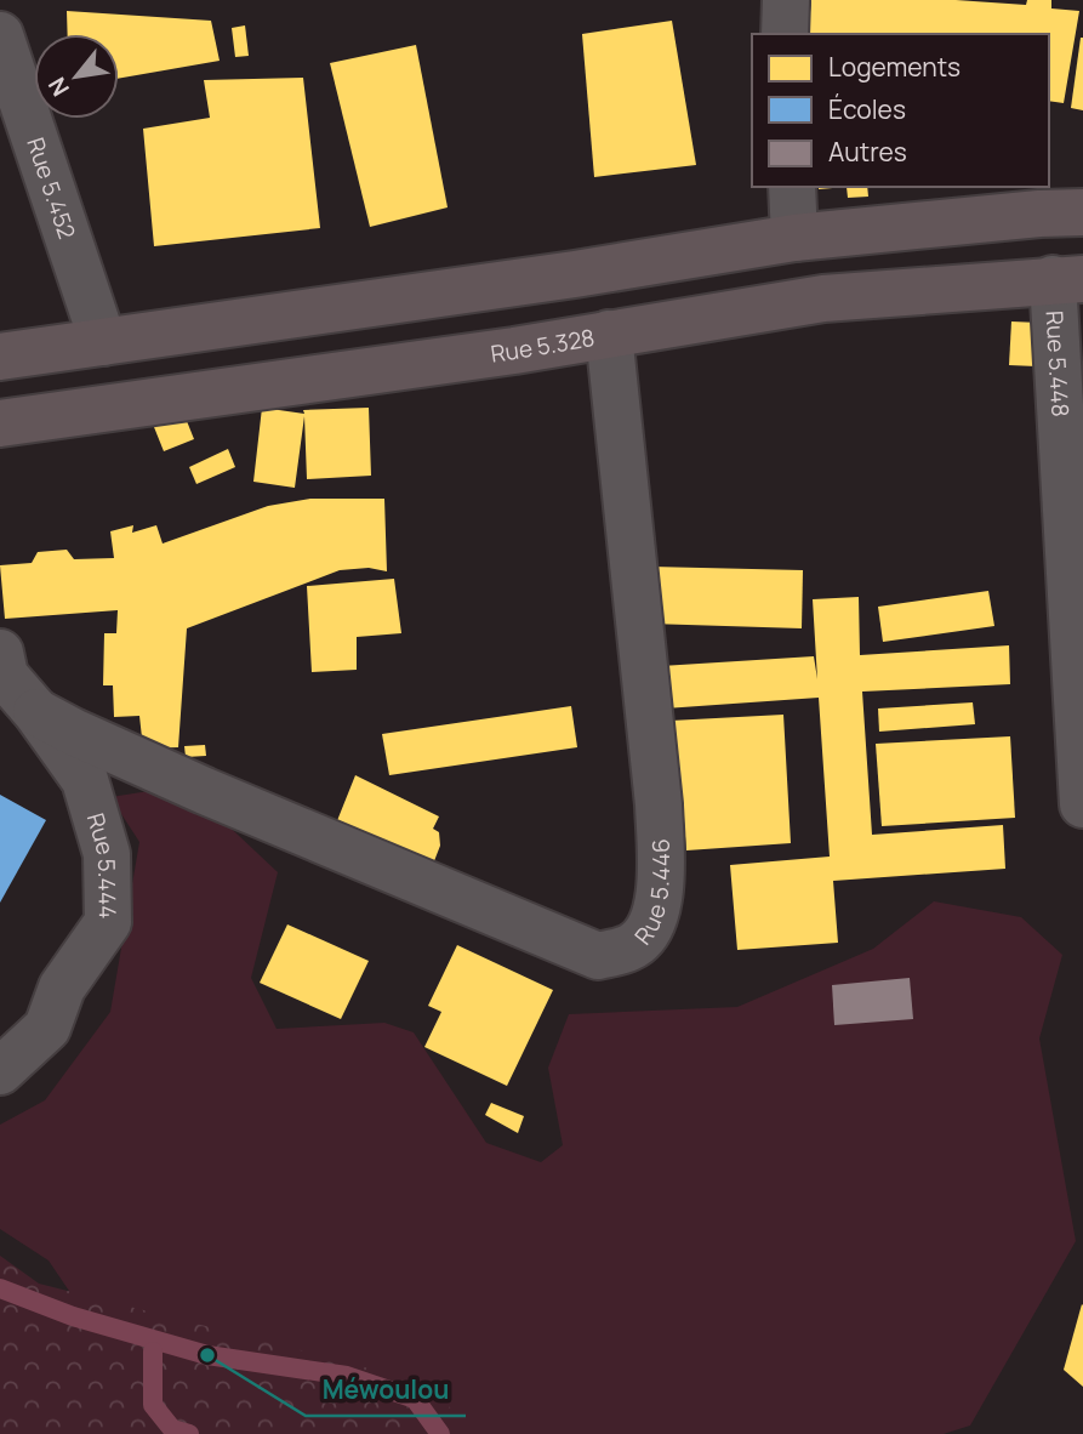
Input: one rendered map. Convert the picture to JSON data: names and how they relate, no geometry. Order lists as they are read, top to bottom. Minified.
{"streets":{"main road":["Rue 5.328"],"street":["Rue 5.452","Rue 5.448","Rue 5.444","Rue 5.446"]},"crossings":[["Rue 5.328","Rue 5.448"],["Rue 5.328","Rue 5.446"],["Rue 5.444","Rue 5.446"]],"places":["Méwoulou"],"legend":["Logements","Écoles","Autres"],"north":"bottom left"}
